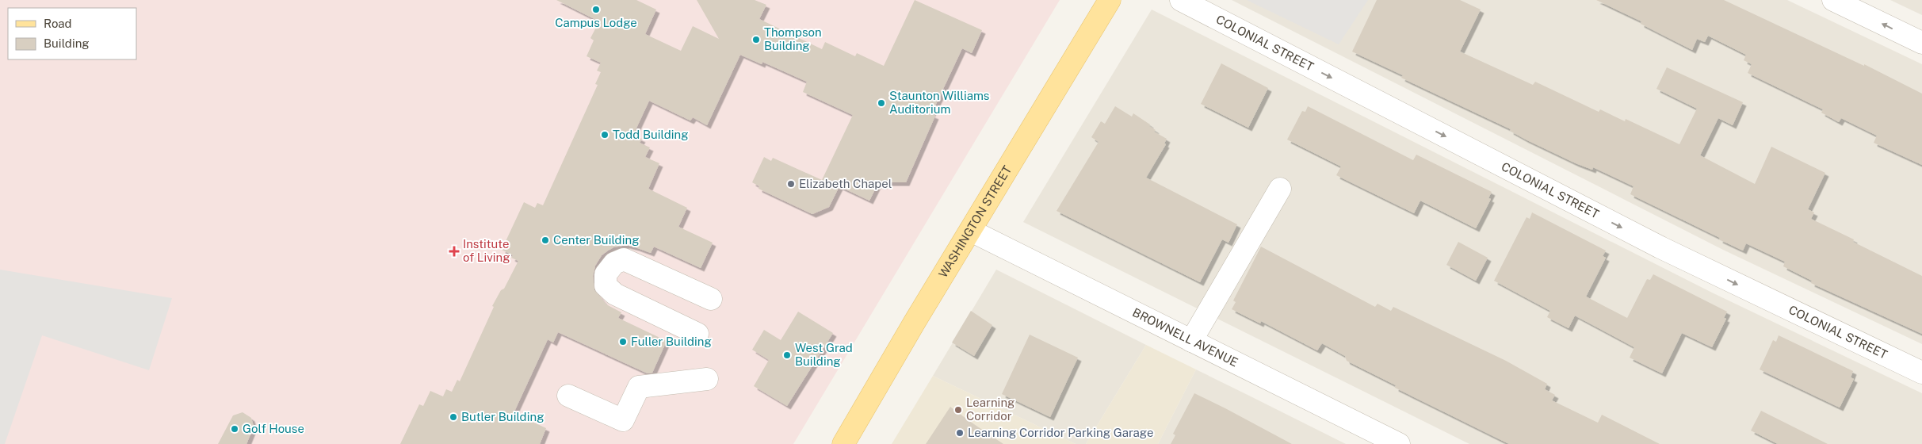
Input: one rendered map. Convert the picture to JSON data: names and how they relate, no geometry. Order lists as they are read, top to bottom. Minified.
{"streets":{"main road":["WASHINGTON STREET"],"street":["COLONIAL STREET","BROWNELL AVENUE"]},"crossings":[["WASHINGTON STREET","BROWNELL AVENUE"]],"one_way":["COLONIAL STREET"],"places":{"other":["Campus Lodge","Thompson Building","Staunton Williams Auditorium","Todd Building","Elizabeth Chapel","Center Building","Fuller Building","West Grad Building","Learning Corridor","Butler Building","Golf House","Learning Corridor Parking Garage"],"health":["Institute of Living"]},"legend":["Road","Building"]}
